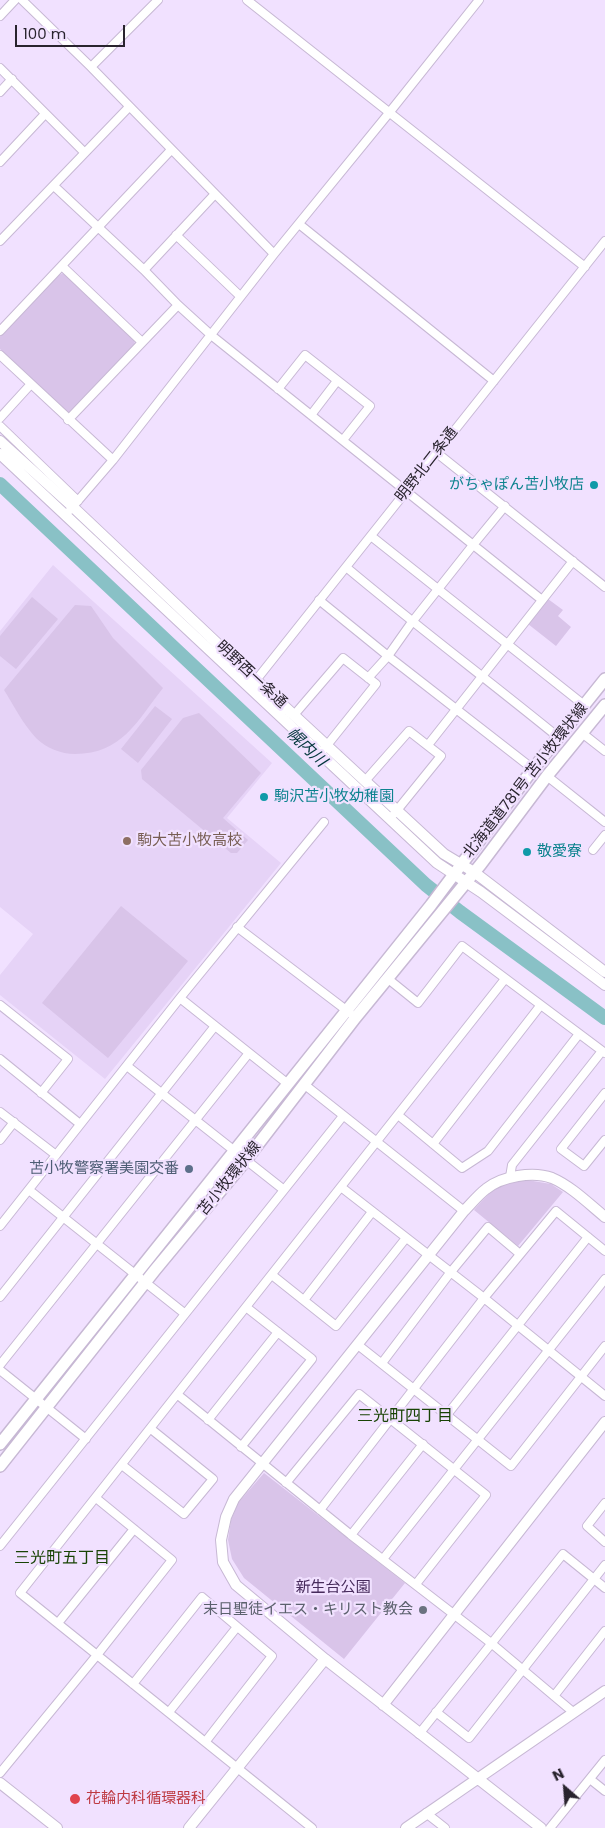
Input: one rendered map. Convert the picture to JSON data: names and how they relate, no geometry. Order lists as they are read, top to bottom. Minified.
{"streets":{"main road":["北海道道781号 苫小牧環状線","苫小牧環状線"],"street":["明野北二条通","明野西一条通"]},"crossings":[["明野北二条通","明野西一条通"],["明野西一条通","北海道道781号 苫小牧環状線"],["明野西一条通","苫小牧環状線"],["北海道道781号 苫小牧環状線","苫小牧環状線"]],"districts":["三光町四丁目","三光町五丁目"],"water":["幌内川"],"parks":["新生台公園"],"places":["がちゃぽん苫小牧店","駒沢苫小牧幼稚園","駒大苫小牧高校","敬愛寮","苫小牧警察署美園交番","末日聖徒イエス・キリスト教会","花輪内科循環器科"],"scale_bar":"100 m","north":"top left"}
